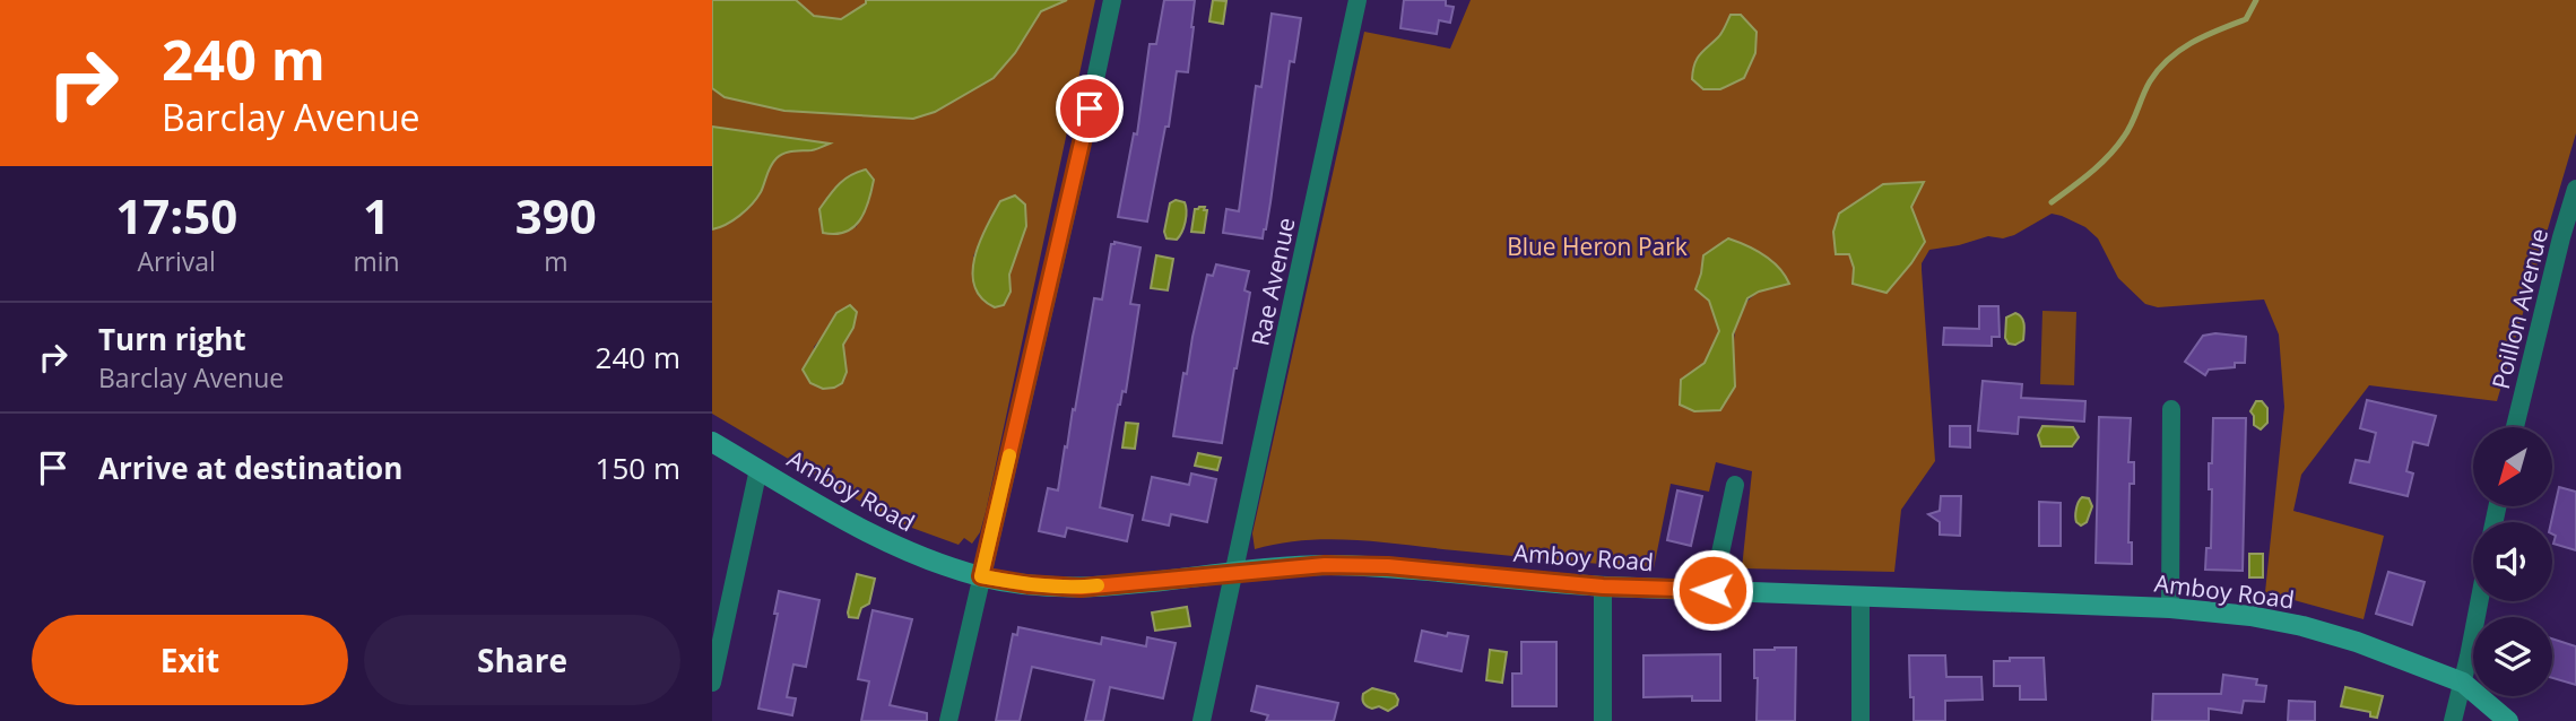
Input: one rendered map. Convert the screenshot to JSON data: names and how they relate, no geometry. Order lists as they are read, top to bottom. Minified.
{"streets":{"main road":["Amboy Road"],"street":["Rae Avenue","Poillon Avenue"]},"crossings":[["Rae Avenue","Amboy Road"]],"parks":["Blue Heron Park"],"north":"bottom left","page":{"turn":["240 m","Barclay Avenue"],"eta":["17:50","Arrival","1","min","390","m"],"list":[{"name":"Turn right","note":"Barclay Avenue","value":"240 m"},{"name":"Arrive at destination","value":"150 m"}],"buttons":["Exit","Share"]}}
